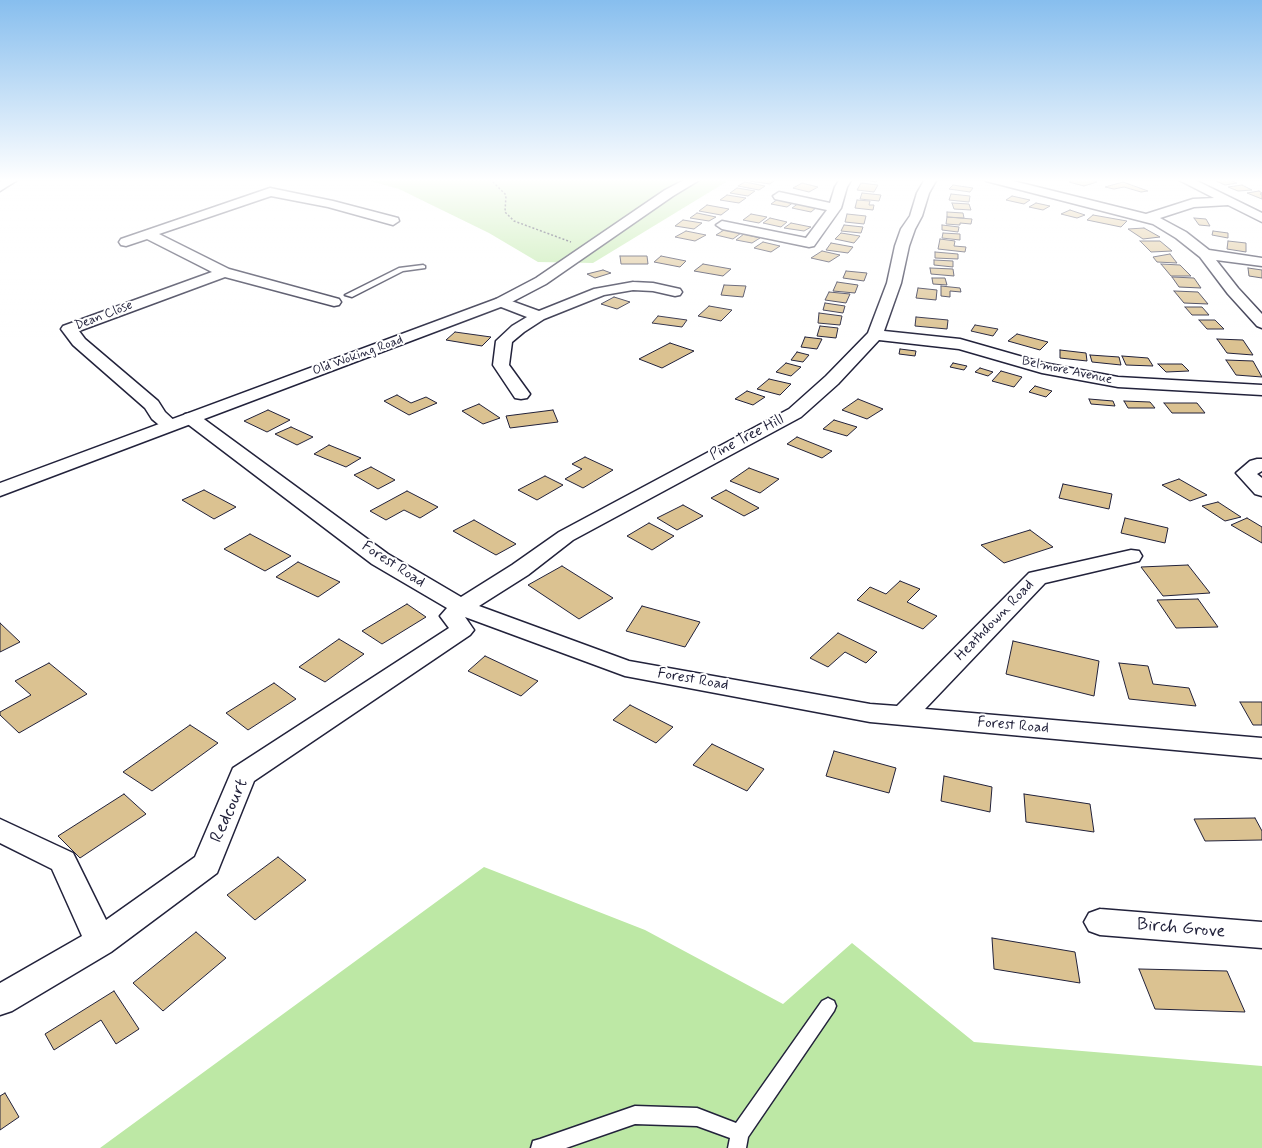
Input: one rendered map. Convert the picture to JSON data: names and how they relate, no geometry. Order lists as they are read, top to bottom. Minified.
{"streets":{"street":["Dean Close","Old Woking Road","Belmore Avenue","Pine Tree Hill","Forest Road","Heathdown Road","Redcourt","Birch Grove"]},"crossings":[["Dean Close","Old Woking Road"],["Dean Close","Forest Road"],["Old Woking Road","Forest Road"],["Belmore Avenue","Pine Tree Hill"],["Pine Tree Hill","Forest Road"],["Pine Tree Hill","Redcourt"],["Forest Road","Heathdown Road"],["Forest Road","Redcourt"]]}
